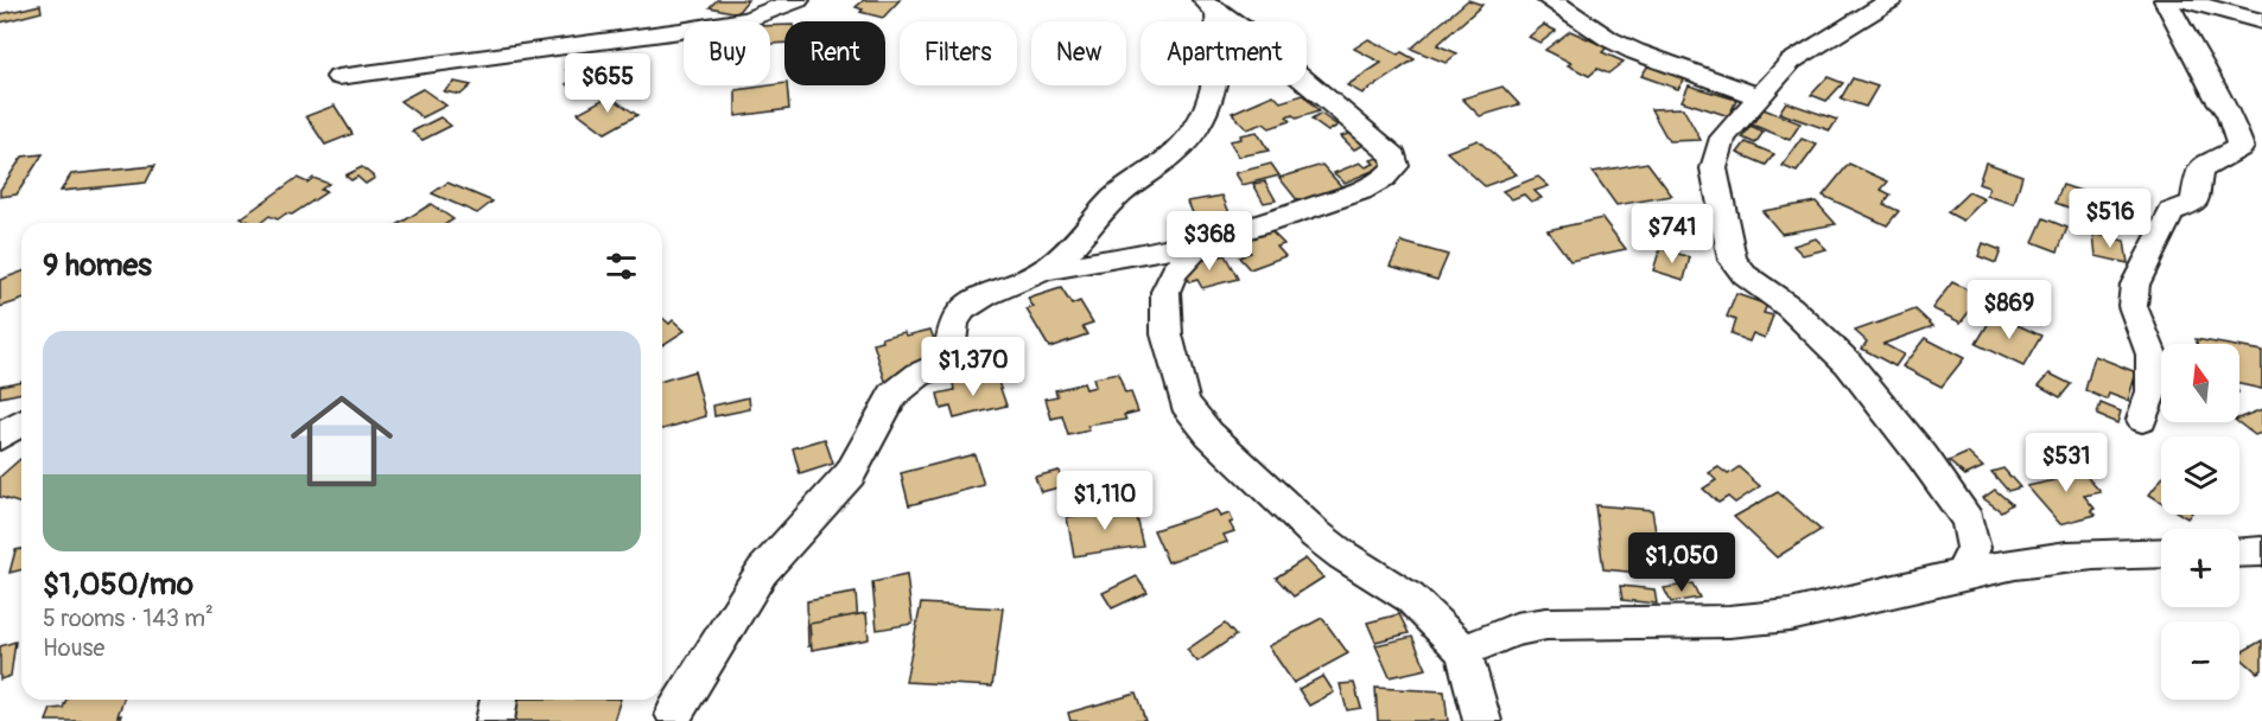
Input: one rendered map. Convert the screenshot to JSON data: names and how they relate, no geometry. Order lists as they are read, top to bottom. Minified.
{"north":"top","page":{"chip":["Buy","Rent","Filters","New","Apartment"],"price":["$655","$516","$741","$368","$869","$1,370","$531","$1,110","$1,050"],"heading":"9 homes","list":[{"name":"$1,050/mo","note":"5 rooms · 143 m² · House"}],"map_buttons":["+","−"]}}
